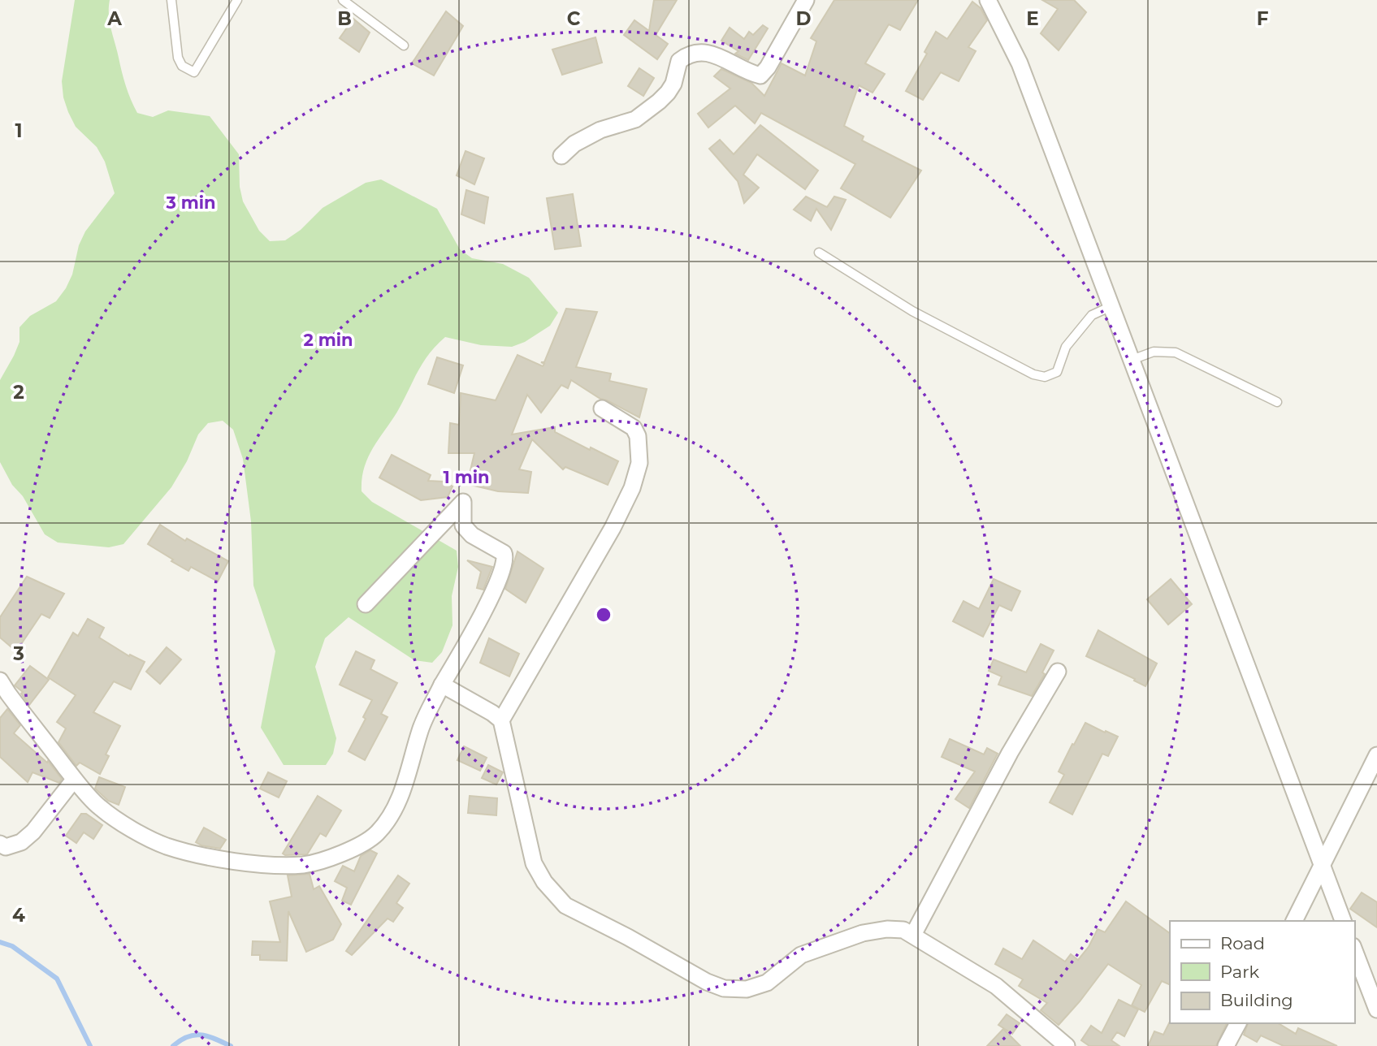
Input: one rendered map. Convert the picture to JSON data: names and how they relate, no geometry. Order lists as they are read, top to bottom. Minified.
{"legend":["Road","Park","Building"],"grid":{"columns":["A","B","C","D","E","F"],"rows":["1","2","3","4"]},"rings":["3 min","2 min","1 min"]}
